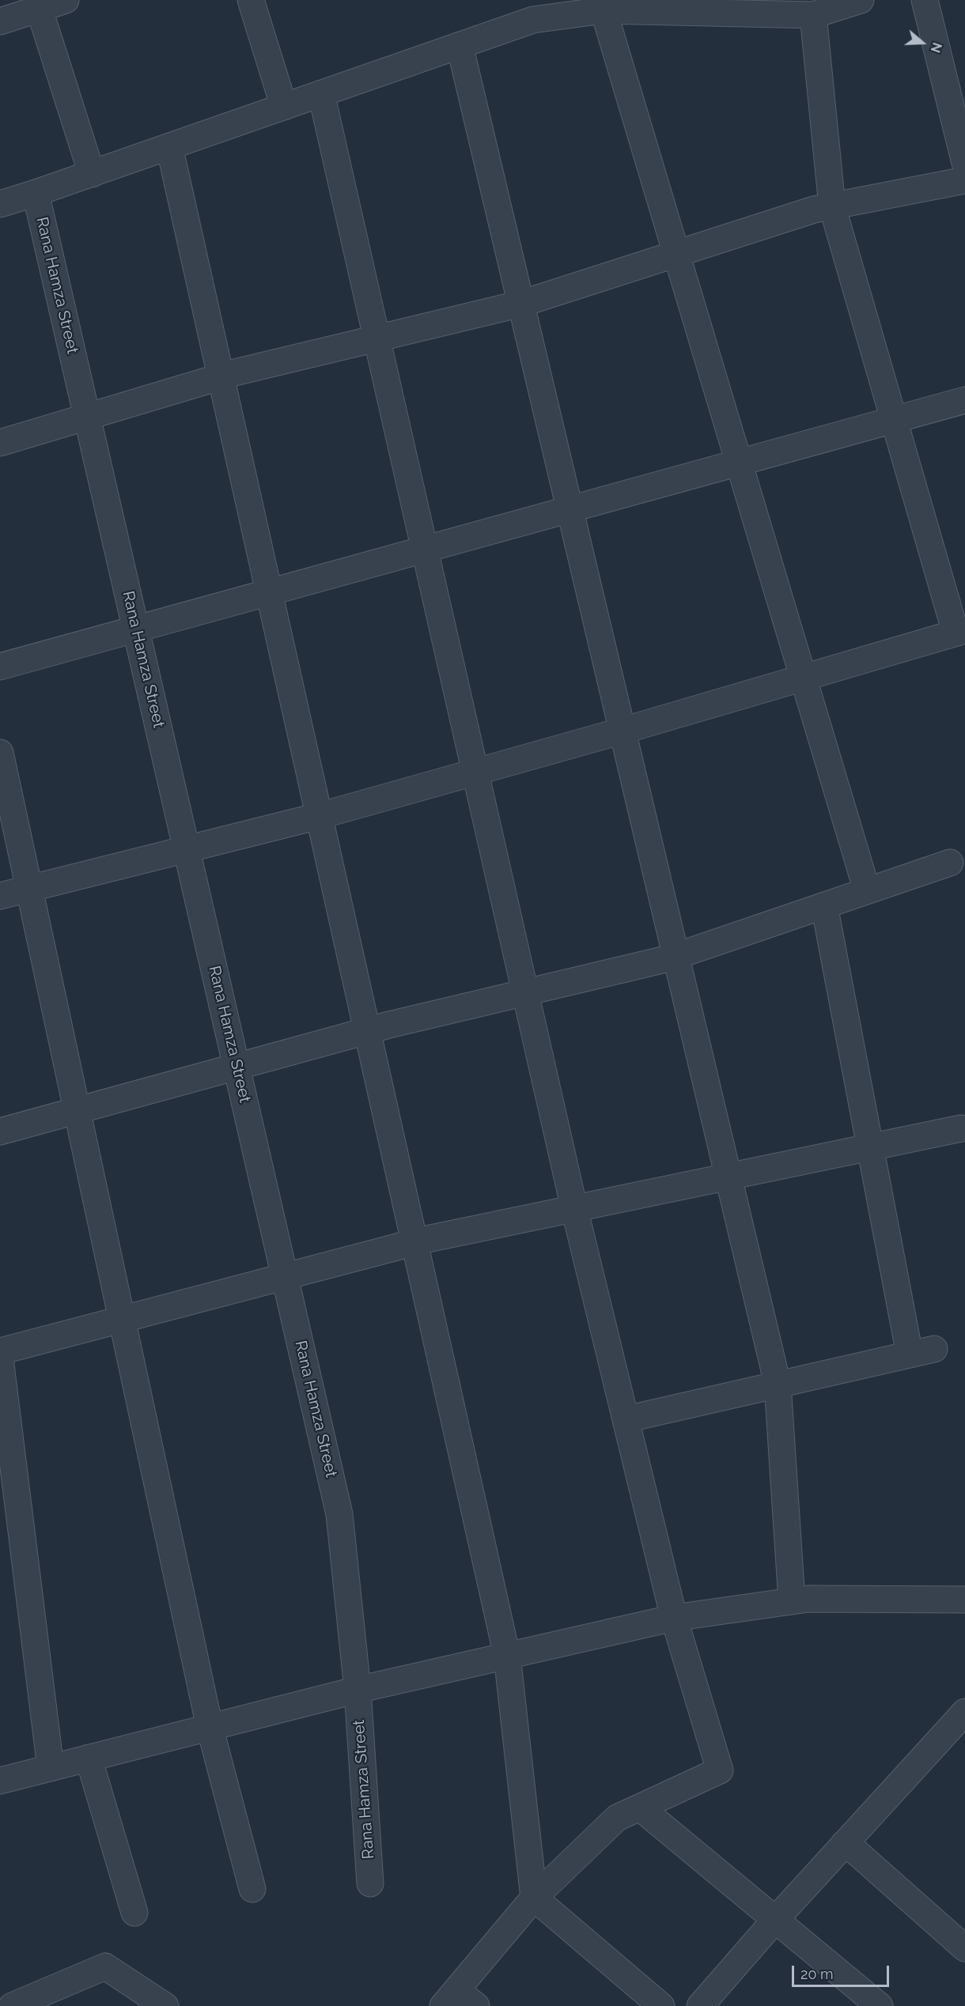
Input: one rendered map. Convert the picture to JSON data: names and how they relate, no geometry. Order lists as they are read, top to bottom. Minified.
{"streets":{"street":["Rana Hamza Street"]},"scale_bar":"20 m","north":"right"}
